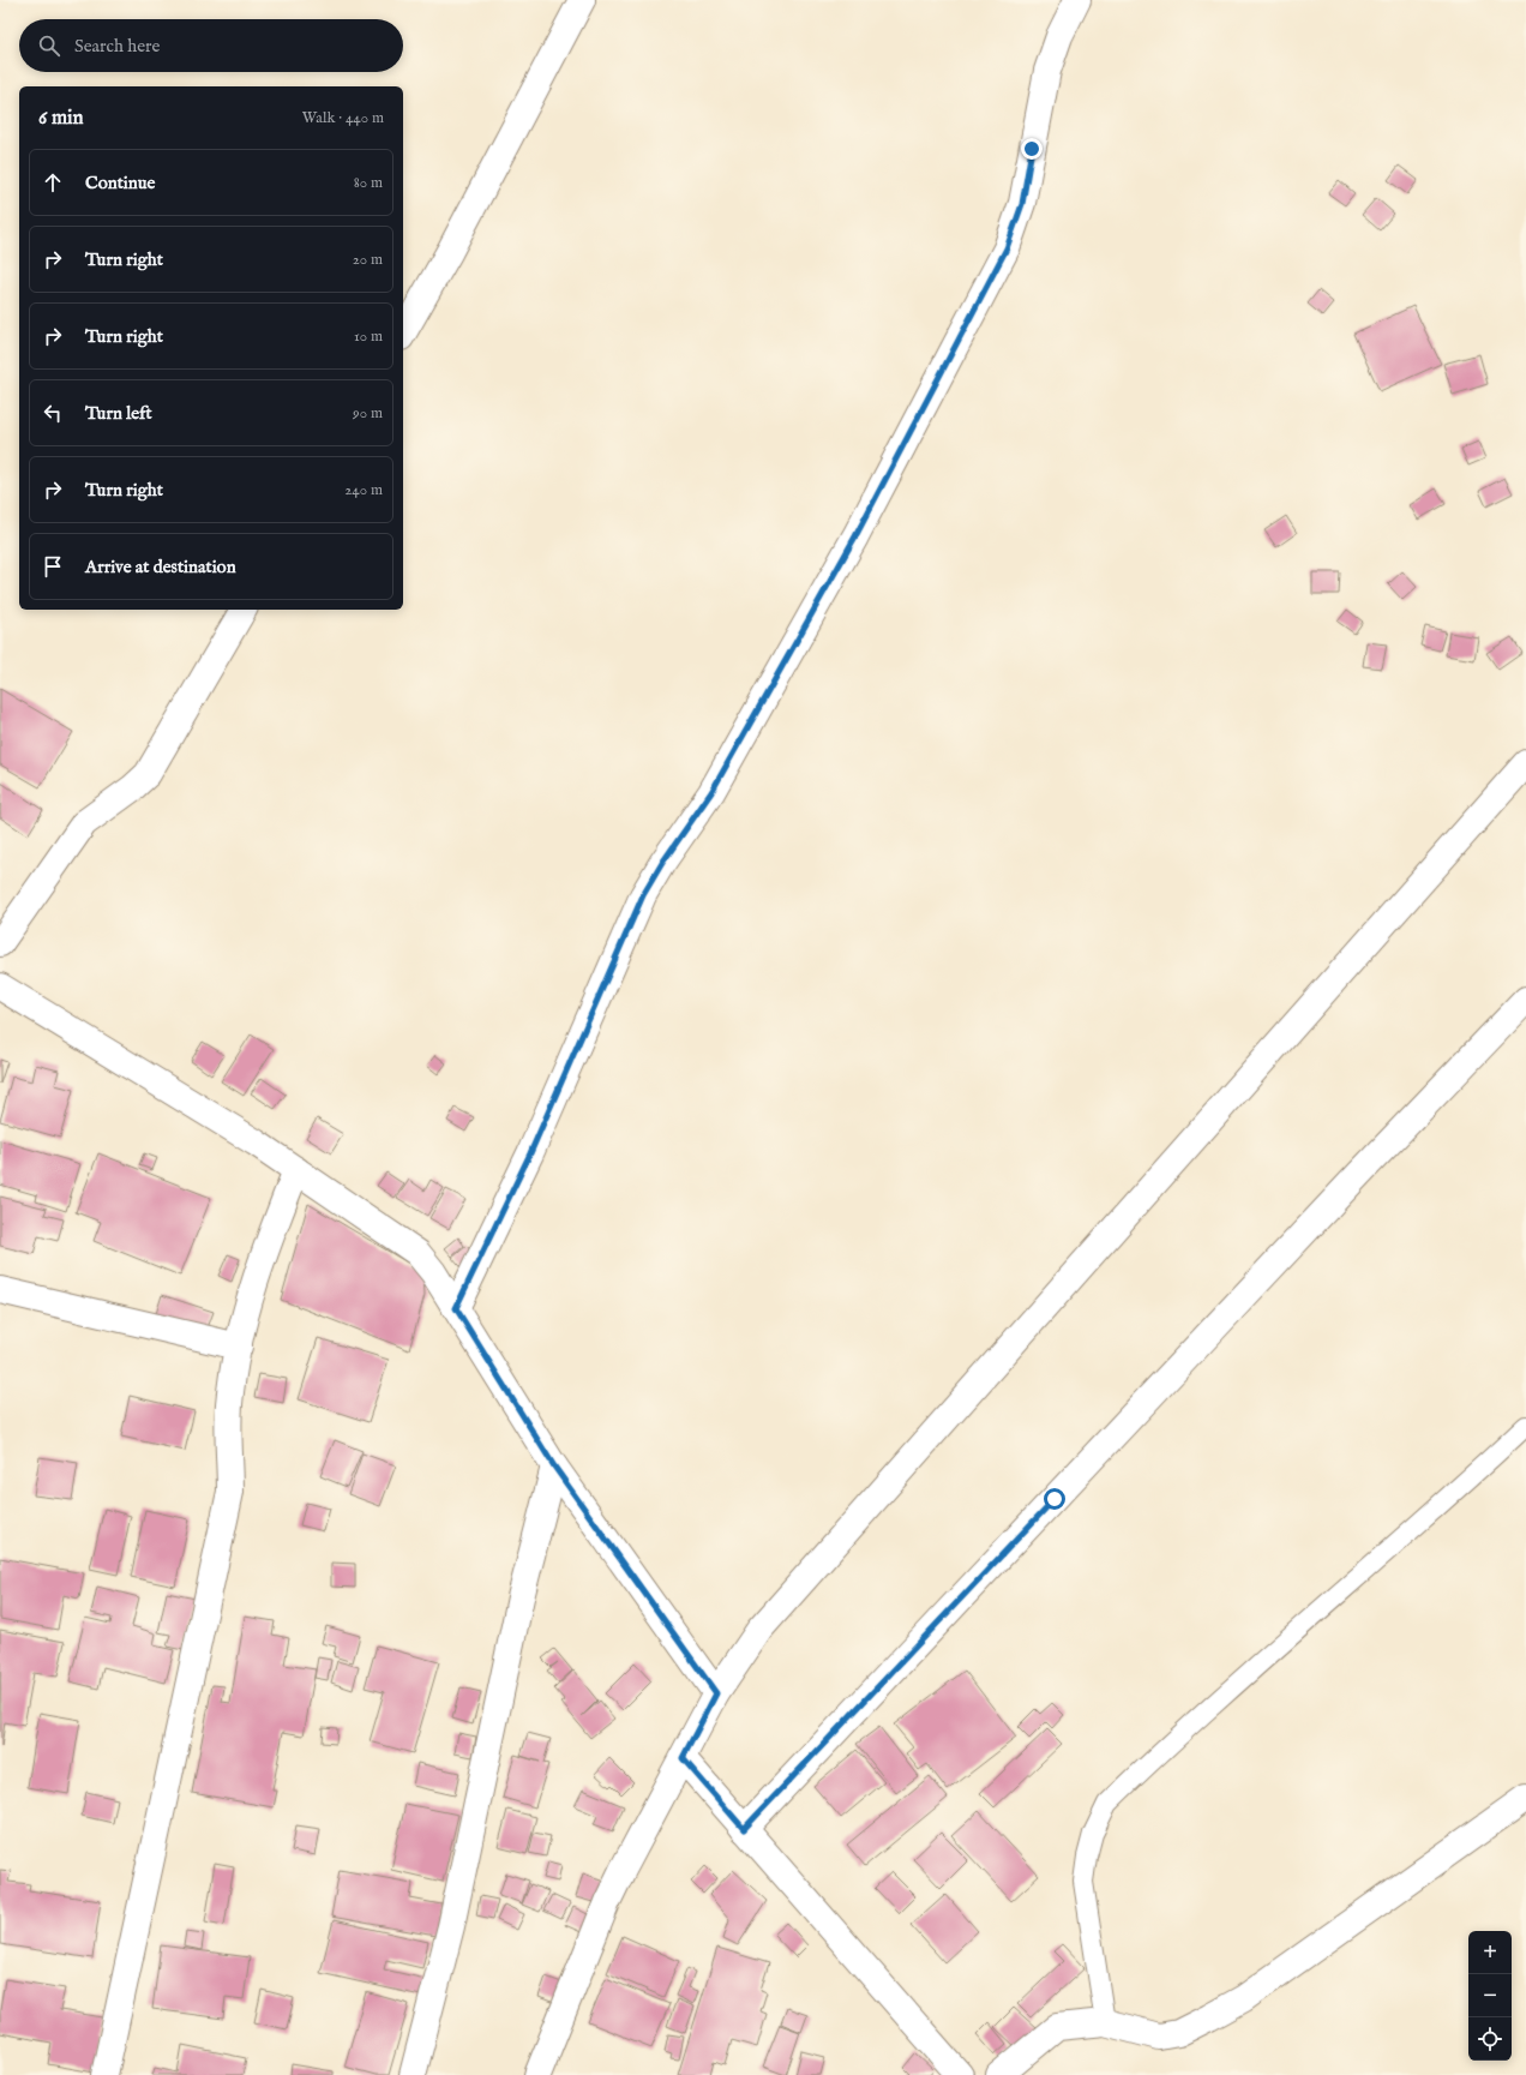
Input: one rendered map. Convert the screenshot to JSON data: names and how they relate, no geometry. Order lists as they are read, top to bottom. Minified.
{"page":{"search":"Search here","heading":["6 min","Walk · 440 m"],"list":[["Continue","80 m"],["Turn right","20 m"],["Turn right","10 m"],["Turn left","90 m"],["Turn right","240 m"],"Arrive at destination"],"map_buttons":["+","−"]}}
